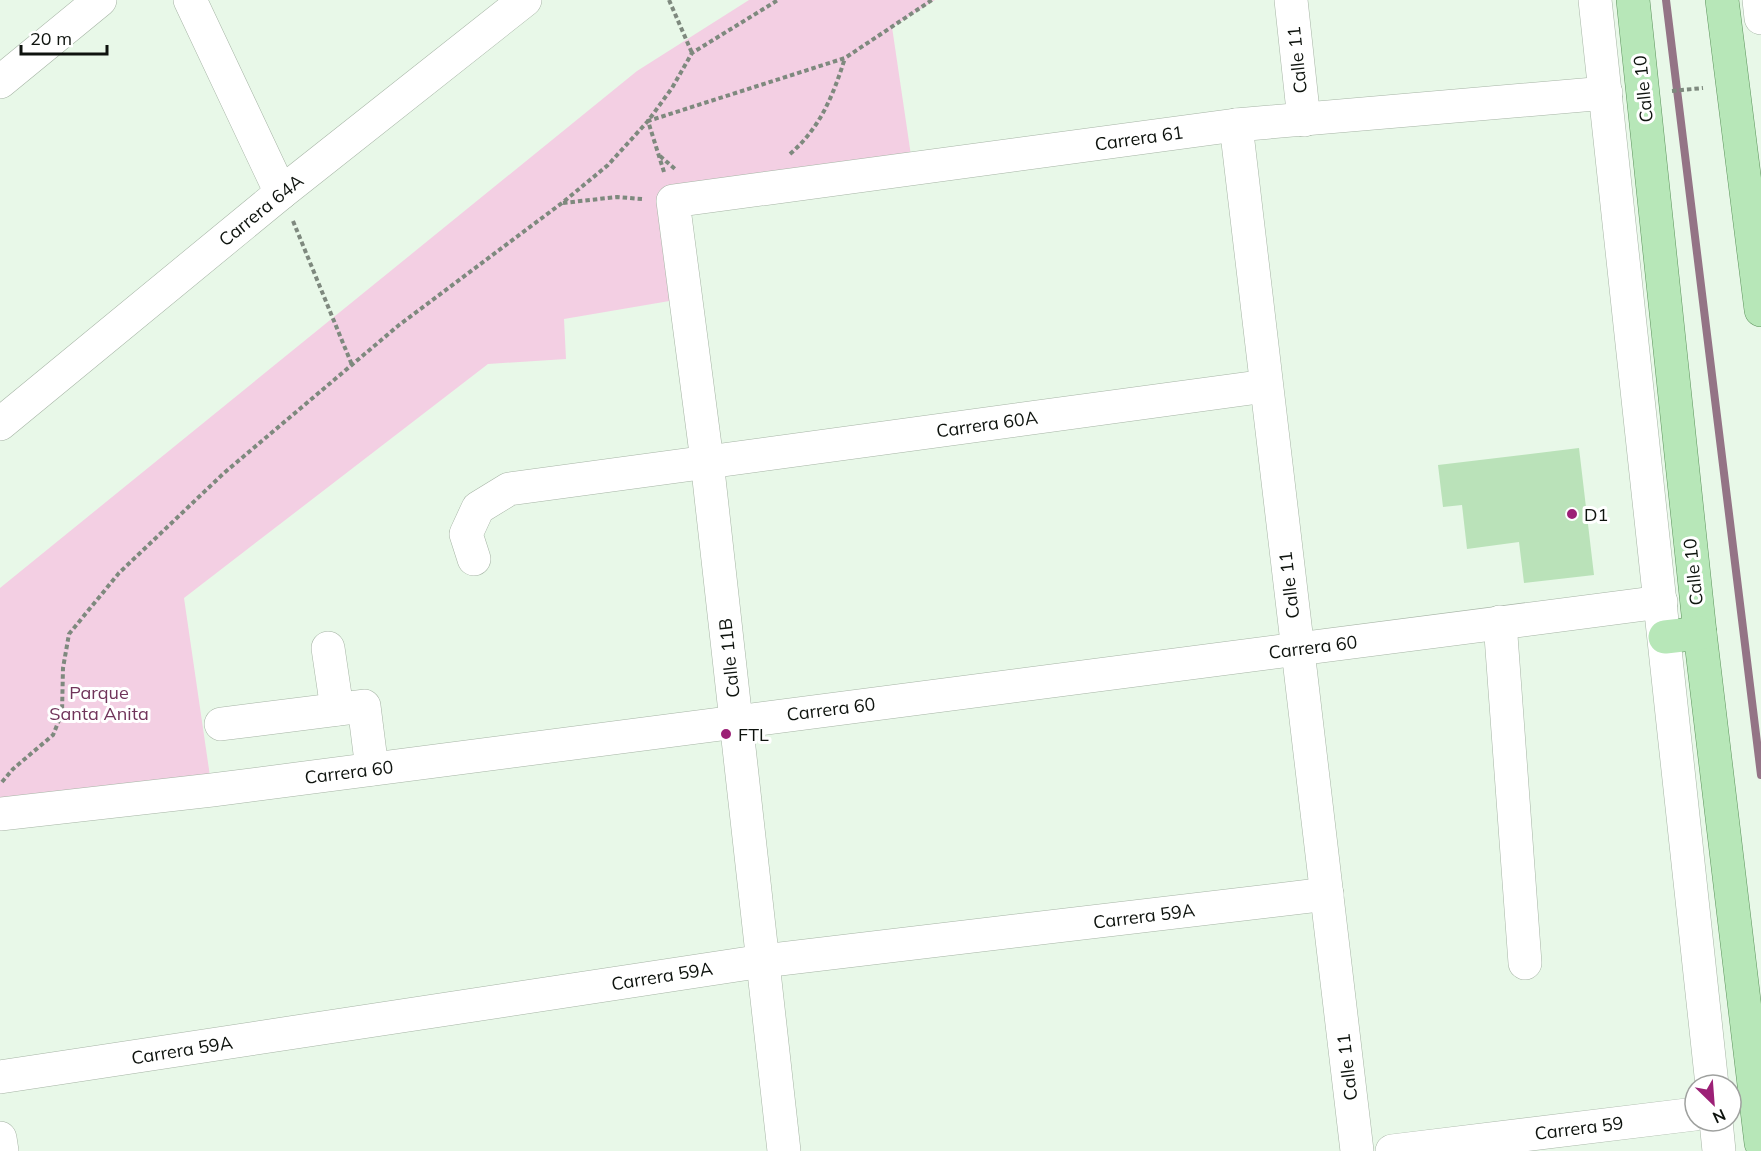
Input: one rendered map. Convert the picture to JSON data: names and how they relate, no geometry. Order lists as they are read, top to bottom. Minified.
{"streets":{"main road":["Calle 10"],"street":["Calle 11","Carrera 61","Carrera 64A","Carrera 60A","Carrera 60","Calle 11B","Carrera 59A","Carrera 59"]},"crossings":[["Calle 11","Carrera 61"],["Calle 11","Carrera 60A"],["Calle 11","Carrera 60"],["Calle 11","Carrera 59A"],["Calle 10","Carrera 61"],["Calle 10","Carrera 60"],["Carrera 61","Calle 11B"],["Carrera 60A","Calle 11B"],["Carrera 60","Calle 11B"],["Calle 11B","Carrera 59A"]],"parks":["Parque Santa Anita"],"places":["D1","FTL"],"scale_bar":"20 m","north":"bottom right"}
